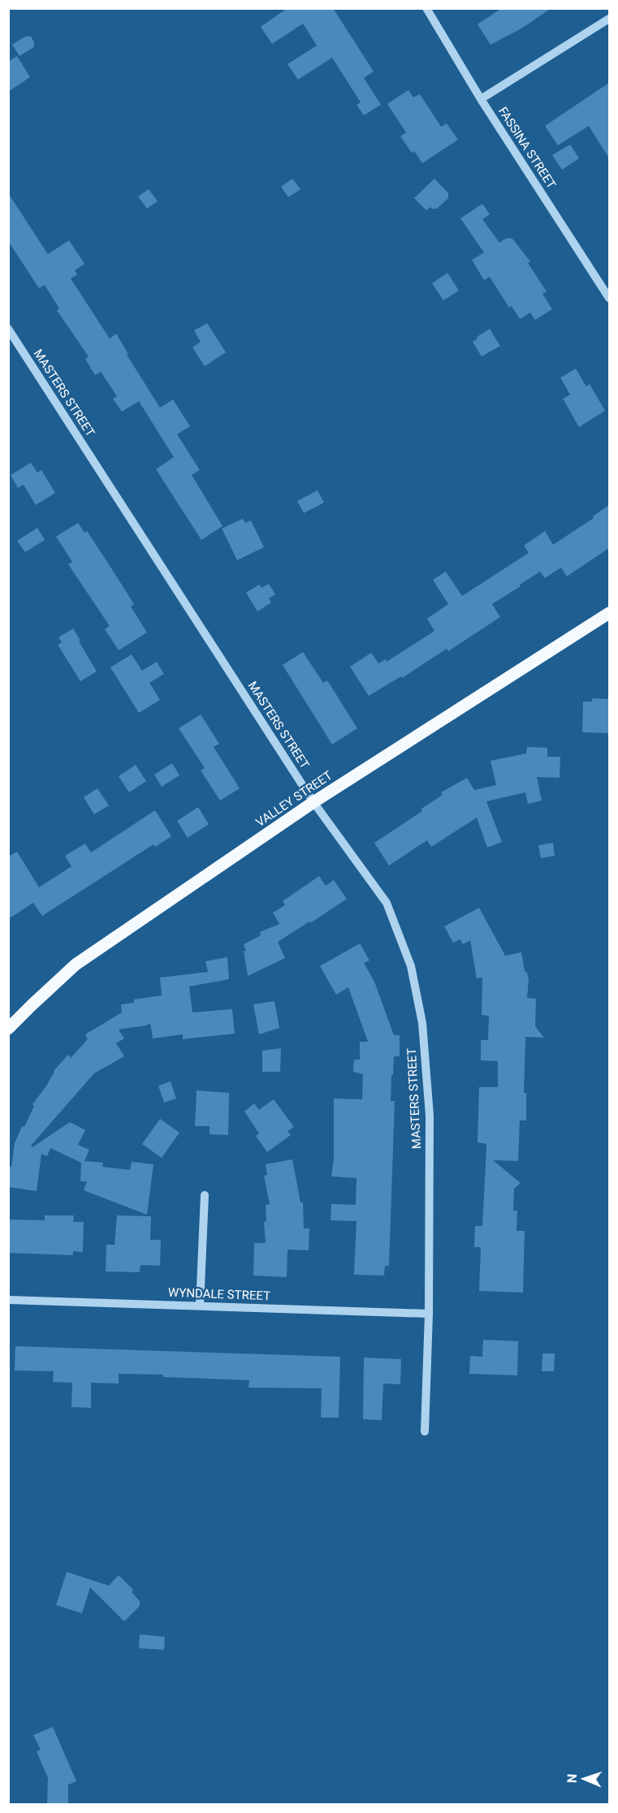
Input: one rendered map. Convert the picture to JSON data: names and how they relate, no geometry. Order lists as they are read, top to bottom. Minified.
{"streets":{"main road":["VALLEY STREET"],"street":["FASSINA STREET","MASTERS STREET","WYNDALE STREET"]},"crossings":[["MASTERS STREET","VALLEY STREET"],["MASTERS STREET","WYNDALE STREET"]],"north":"left"}
